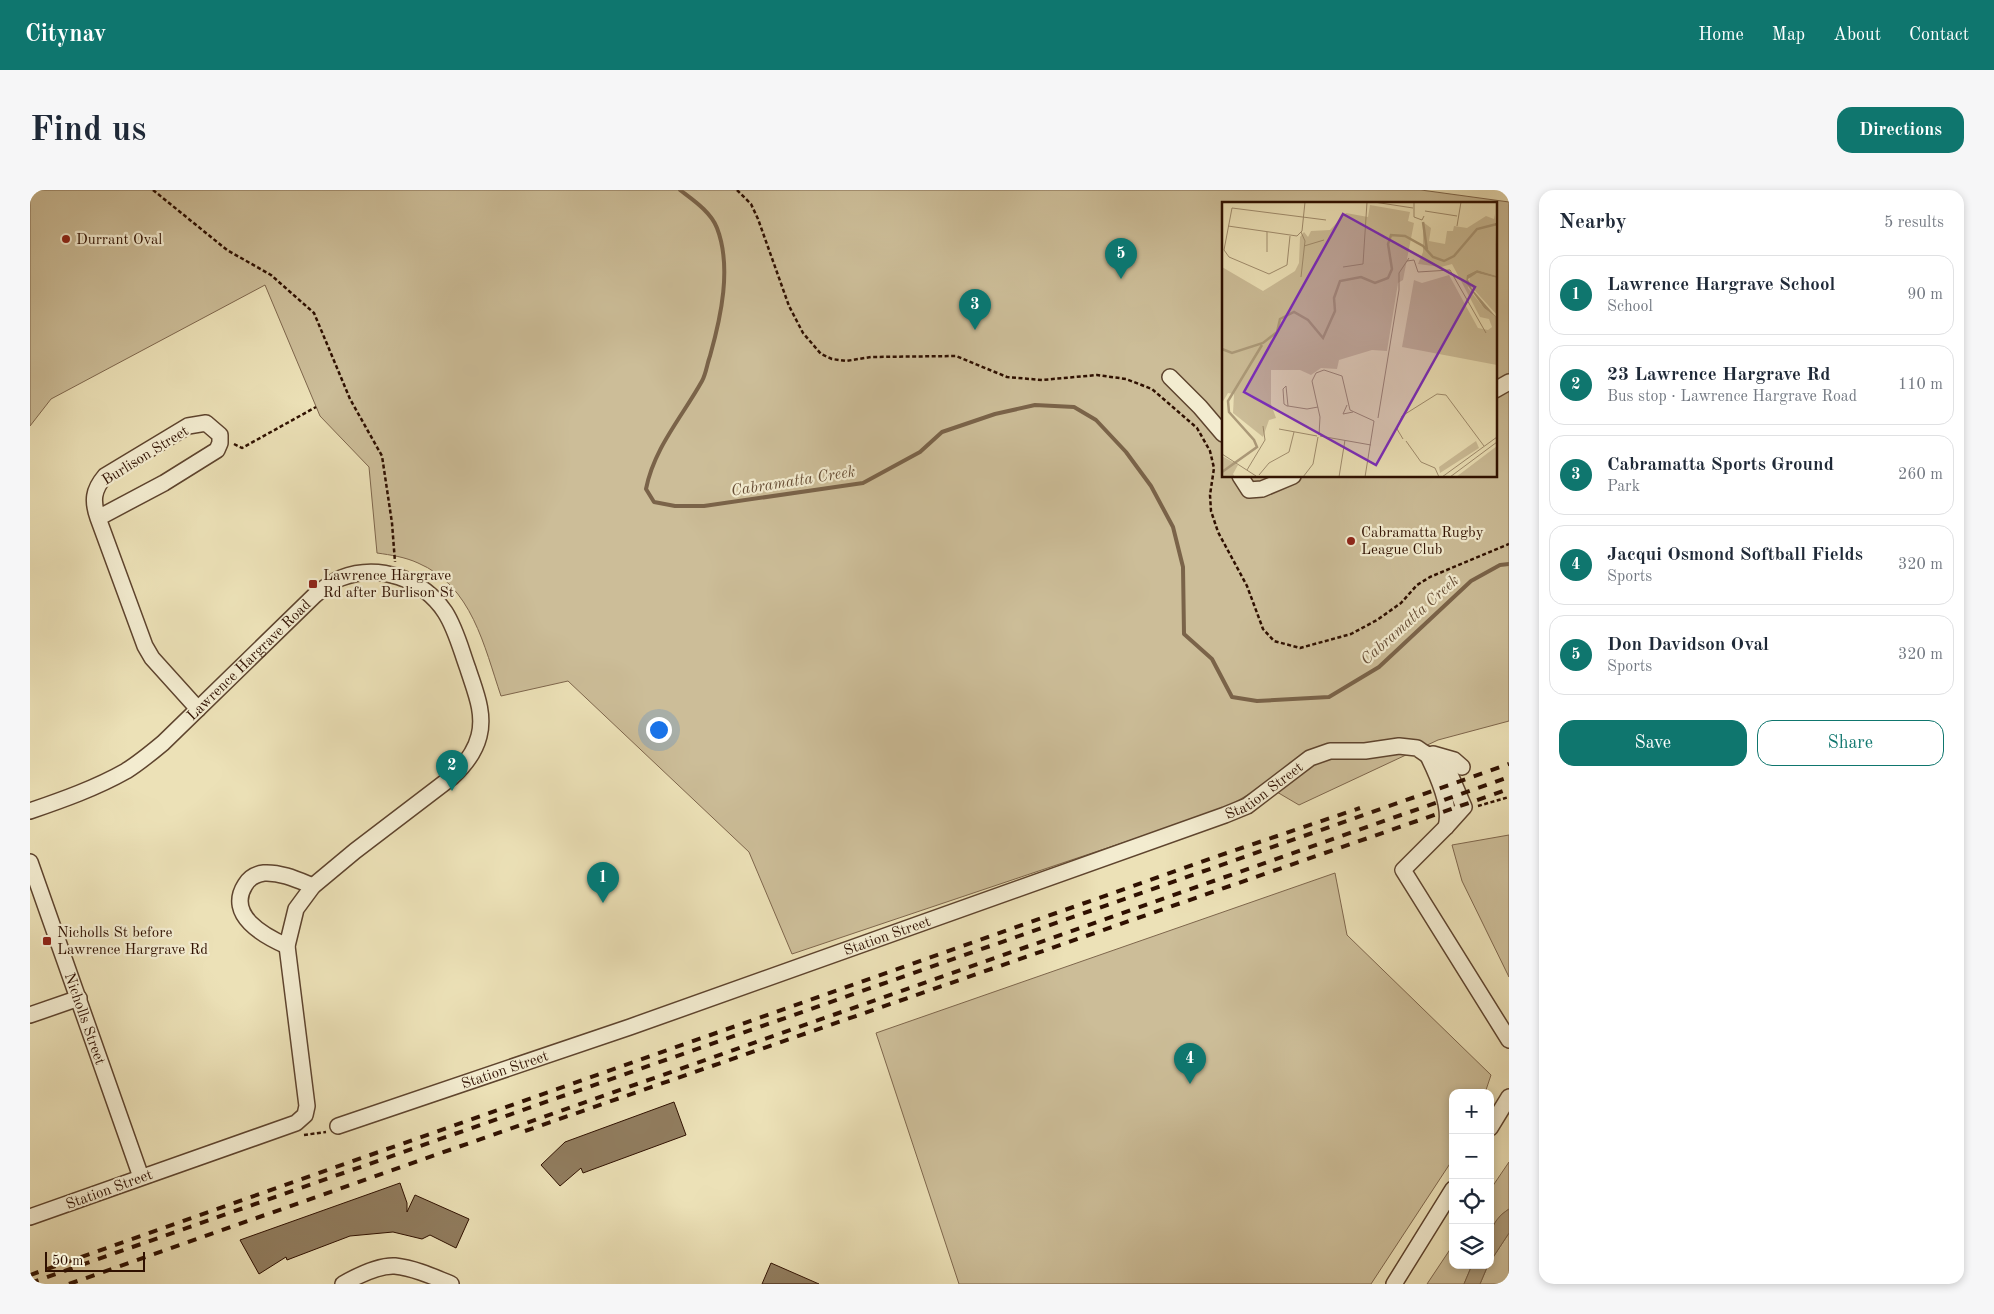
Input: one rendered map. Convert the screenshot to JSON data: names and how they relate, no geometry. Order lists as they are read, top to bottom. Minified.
{"streets":{"street":["Burlison Street","Lawrence Hargrave Road","Station Street","Nicholls Street"]},"crossings":[["Burlison Street","Lawrence Hargrave Road"],["Lawrence Hargrave Road","Station Street"],["Station Street","Nicholls Street"]],"water":["Cabramatta Creek"],"places":{"other":["Durrant Oval","Cabramatta Rugby League Club"],"transit":["Lawrence Hargrave Rd after Burlison St","Nicholls St before Lawrence Hargrave Rd"]},"scale_bar":"50 m","page":{"header":"Citynav","nav":["Home","Map","About","Contact"],"buttons":["Directions",["Save","Share"]],"title":"Find us","heading":["Nearby","5 results"],"pins":["5","3","2","1","4"],"list":[{"mark":"1","name":"Lawrence Hargrave School","note":"School","value":"90 m"},{"mark":"2","name":"23 Lawrence Hargrave Rd","note":"Bus stop · Lawrence Hargrave Road","value":"110 m"},{"mark":"3","name":"Cabramatta Sports Ground","note":"Park","value":"260 m"},{"mark":"4","name":"Jacqui Osmond Softball Fields","note":"Sports","value":"320 m"},{"mark":"5","name":"Don Davidson Oval","note":"Sports","value":"320 m"}],"map_buttons":["+","−"],"scale":"50 m"}}
